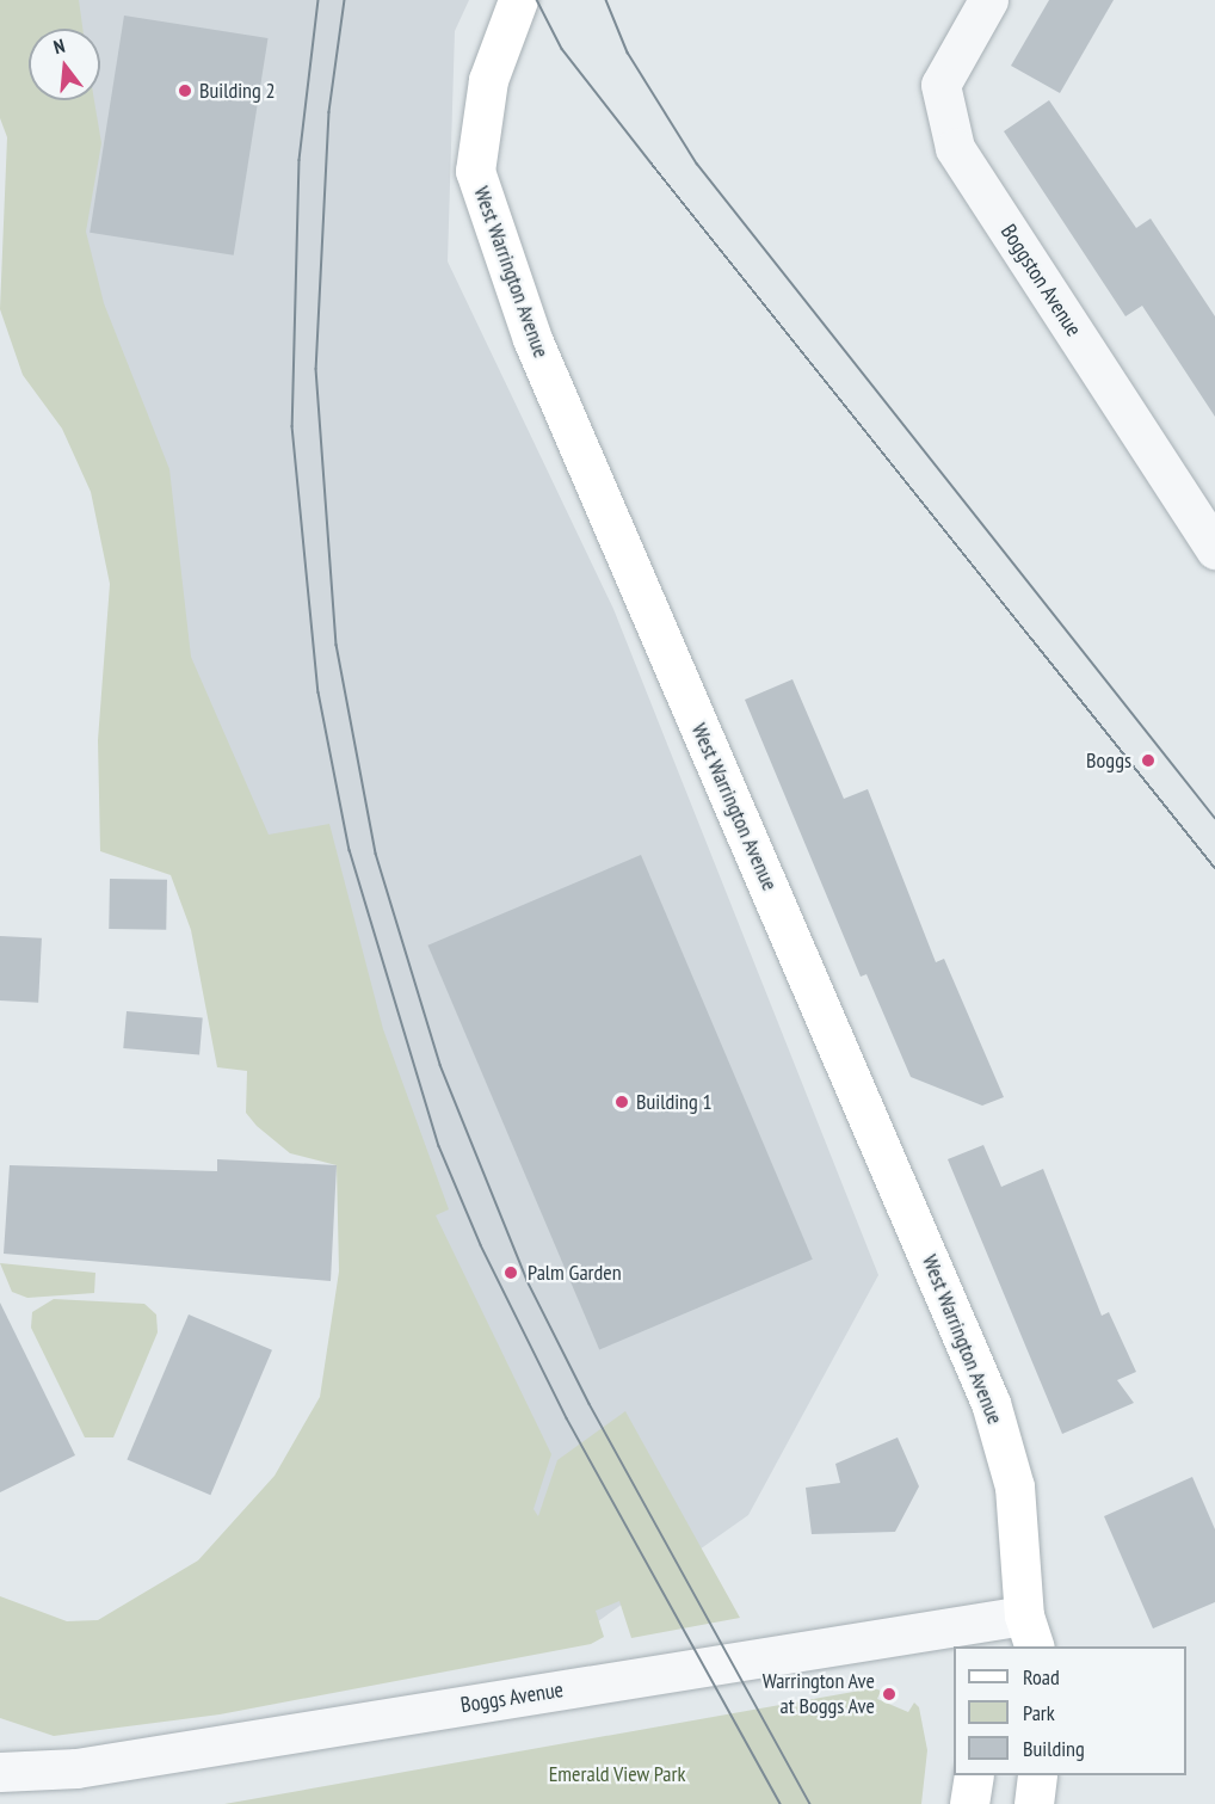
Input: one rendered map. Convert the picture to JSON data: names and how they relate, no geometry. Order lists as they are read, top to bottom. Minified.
{"streets":{"main road":["West Warrington Avenue"],"street":["Boggston Avenue","Boggs Avenue"]},"crossings":[["West Warrington Avenue","Boggs Avenue"]],"parks":["Emerald View Park"],"places":["Building 2","Boggs","Building 1","Palm Garden","Warrington Ave at Boggs Ave"],"legend":["Road","Park","Building"],"north":"top"}
